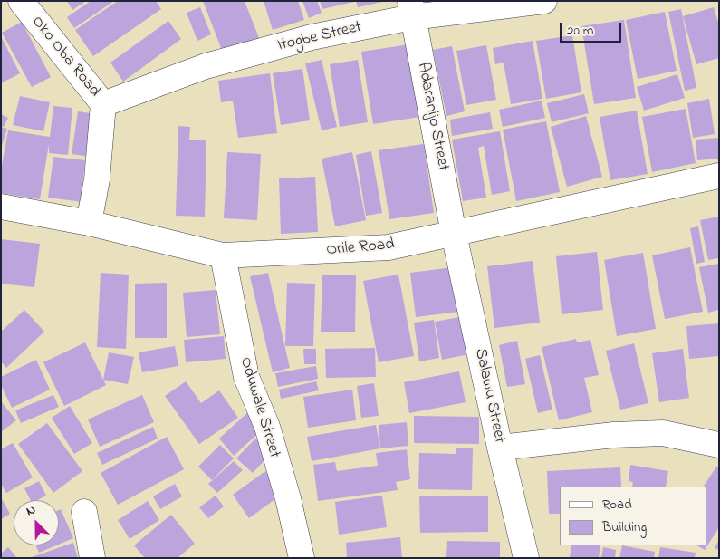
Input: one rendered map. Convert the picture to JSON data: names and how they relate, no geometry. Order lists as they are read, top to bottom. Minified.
{"streets":{"street":["Itogbe Street","Oko Oba Road","Adaranijo Street","Orile Road","Salawu Street","Oduwale Street"]},"crossings":[["Itogbe Street","Oko Oba Road"],["Itogbe Street","Adaranijo Street"],["Oko Oba Road","Orile Road"],["Adaranijo Street","Orile Road"],["Adaranijo Street","Salawu Street"],["Orile Road","Salawu Street"],["Orile Road","Oduwale Street"]],"legend":["Road","Building"],"scale_bar":"20 m","north":"top left"}
